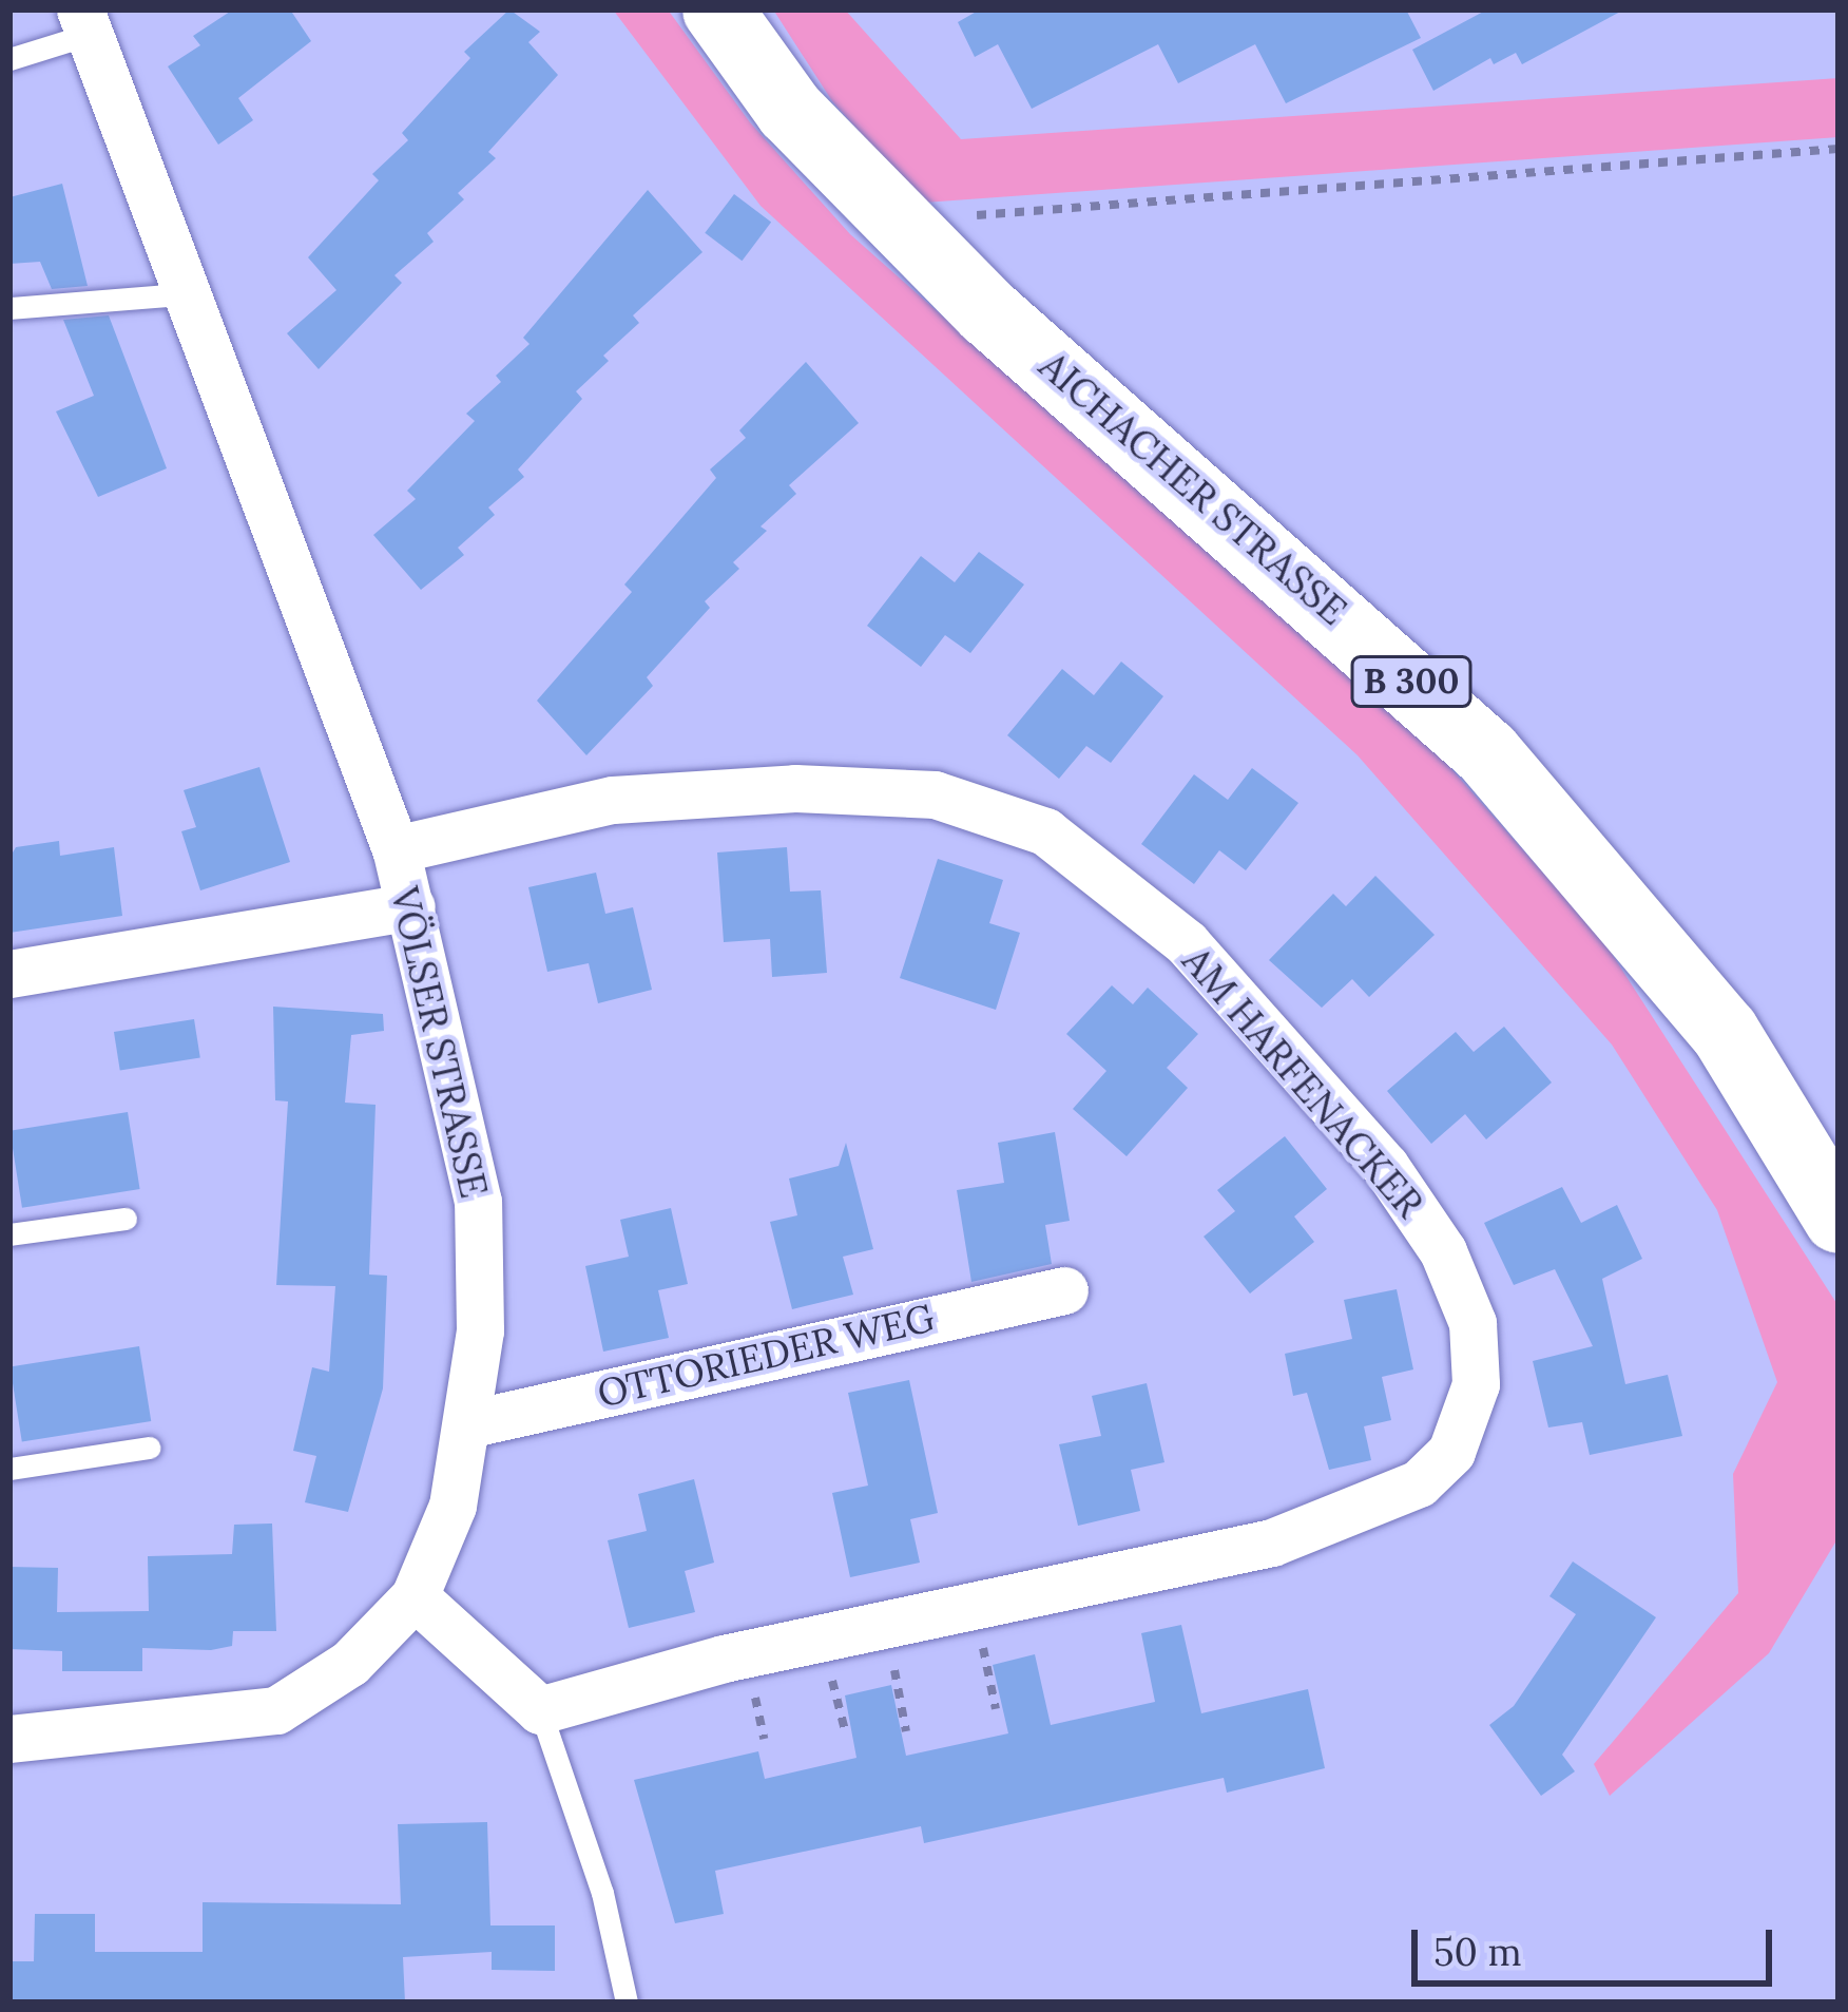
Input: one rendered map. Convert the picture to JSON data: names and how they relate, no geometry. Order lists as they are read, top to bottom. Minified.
{"streets":{"main road":["AICHACHER STRASSE","B 300"],"street":["VÖLSER STRASSE","AM HARFENACKER","OTTORIEDER WEG"]},"crossings":[["VÖLSER STRASSE","AM HARFENACKER"],["VÖLSER STRASSE","OTTORIEDER WEG"]],"scale_bar":"50 m"}
